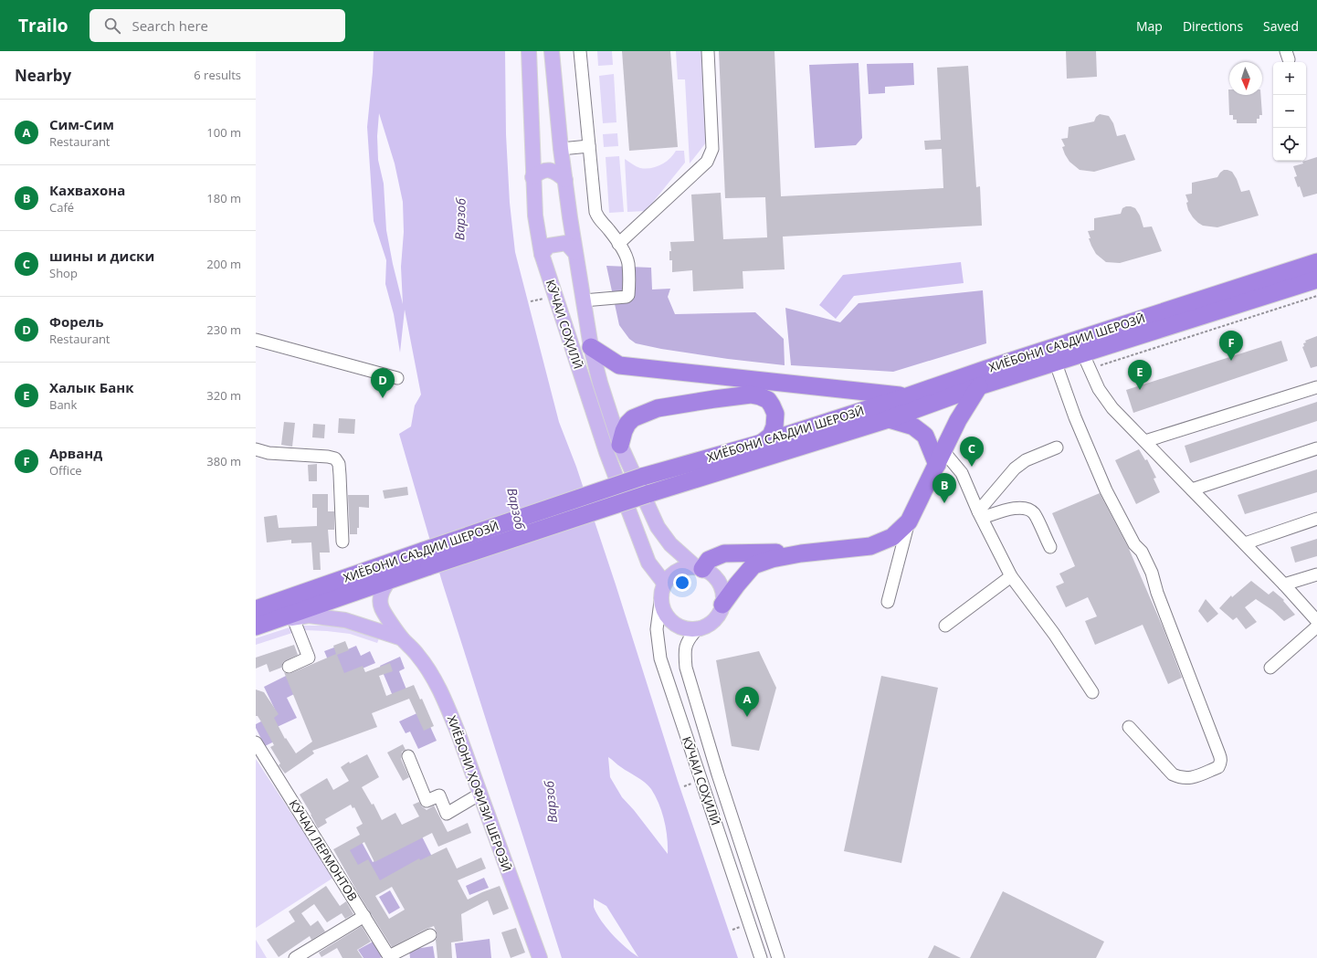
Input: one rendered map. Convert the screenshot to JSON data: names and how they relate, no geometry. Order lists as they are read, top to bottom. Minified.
{"streets":{"highway":["ХИЁБОНИ САЪДИИ ШЕРОЗӢ"],"main road":["КӮЧАИ СОҲИЛӢ","ХИЁБОНИ ҲОФИЗИ ШЕРОЗӢ"],"street":["КӮЧАИ ЛЕРМОНТОВ"]},"crossings":[["ХИЁБОНИ САЪДИИ ШЕРОЗӢ","ХИЁБОНИ ҲОФИЗИ ШЕРОЗӢ"]],"water":["Варзоб"],"north":"bottom","page":{"header":"Trailo","search":"Search here","nav":["Map","Directions","Saved"],"heading":["Nearby","6 results"],"map_buttons":["+","−"],"list":[{"mark":"A","name":"Сим-Сим","note":"Restaurant","value":"100 m"},{"mark":"B","name":"Кахвахона","note":"Café","value":"180 m"},{"mark":"C","name":"шины и диски","note":"Shop","value":"200 m"},{"mark":"D","name":"Форель","note":"Restaurant","value":"230 m"},{"mark":"E","name":"Халык Банк","note":"Bank","value":"320 m"},{"mark":"F","name":"Арванд","note":"Office","value":"380 m"}],"pins":["F","E","D","C","B","A"]}}
